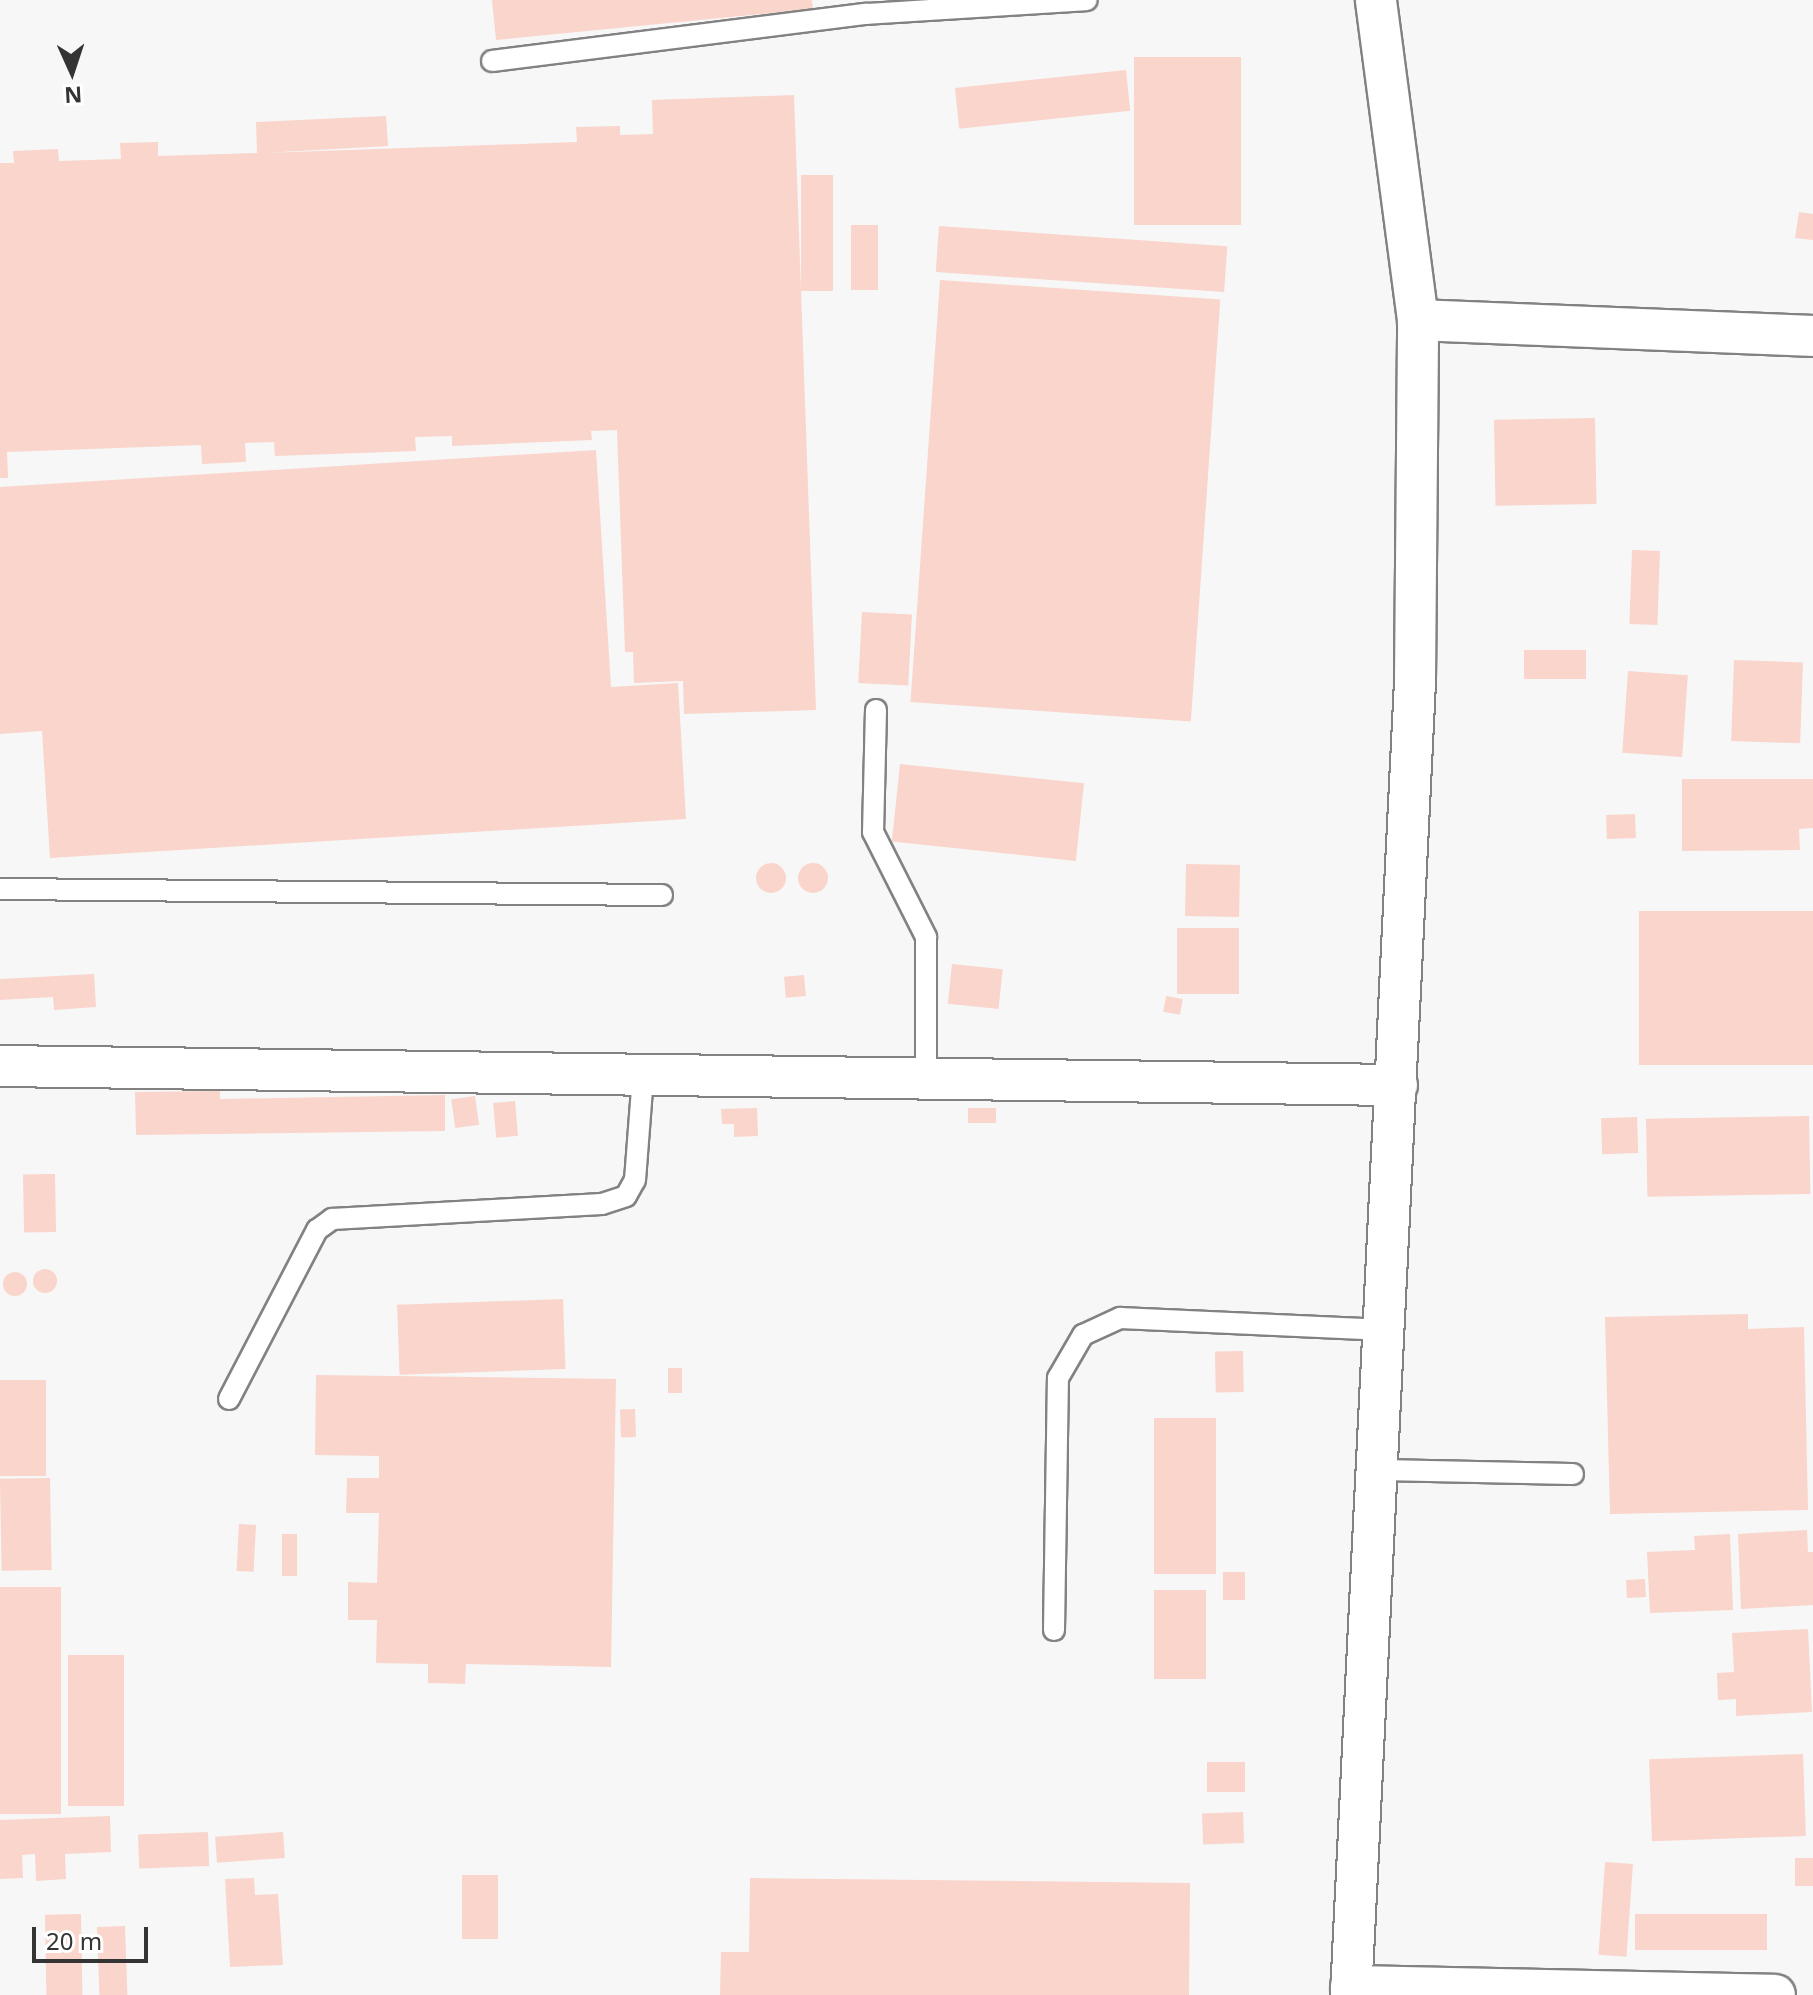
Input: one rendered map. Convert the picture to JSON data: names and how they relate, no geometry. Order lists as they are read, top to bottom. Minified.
{"scale_bar":"20 m","north":"bottom"}
